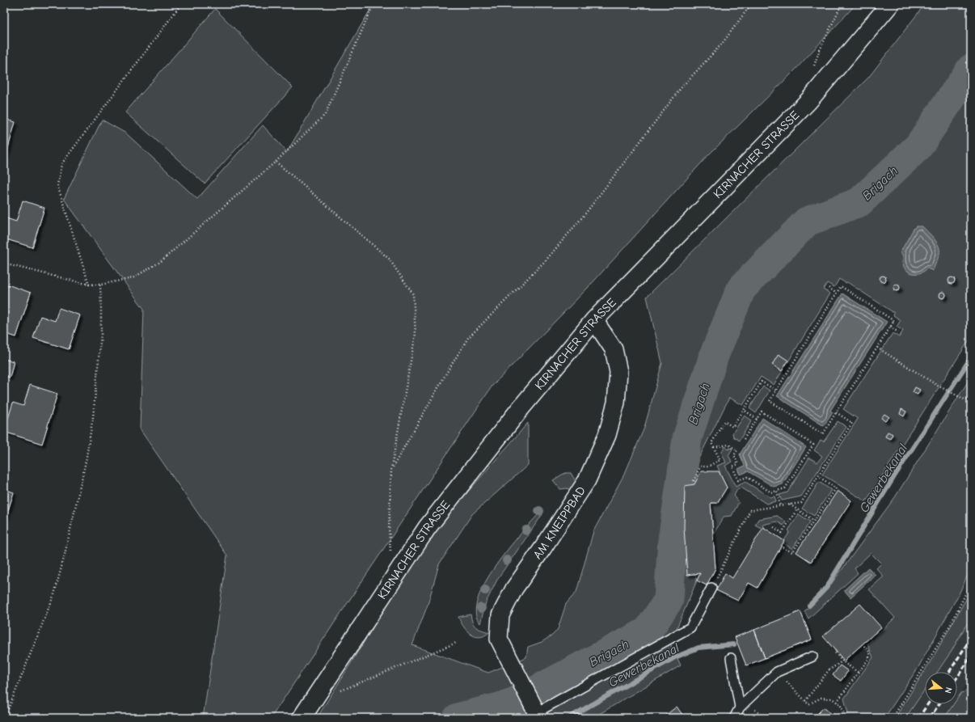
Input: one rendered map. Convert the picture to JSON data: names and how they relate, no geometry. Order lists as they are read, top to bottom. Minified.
{"streets":{"main road":["KIRNACHER STRASSE"],"street":["AM KNEIPPBAD"]},"crossings":[["KIRNACHER STRASSE","AM KNEIPPBAD"]],"water":["Brigach","Gewerbekanal"],"north":"right"}
